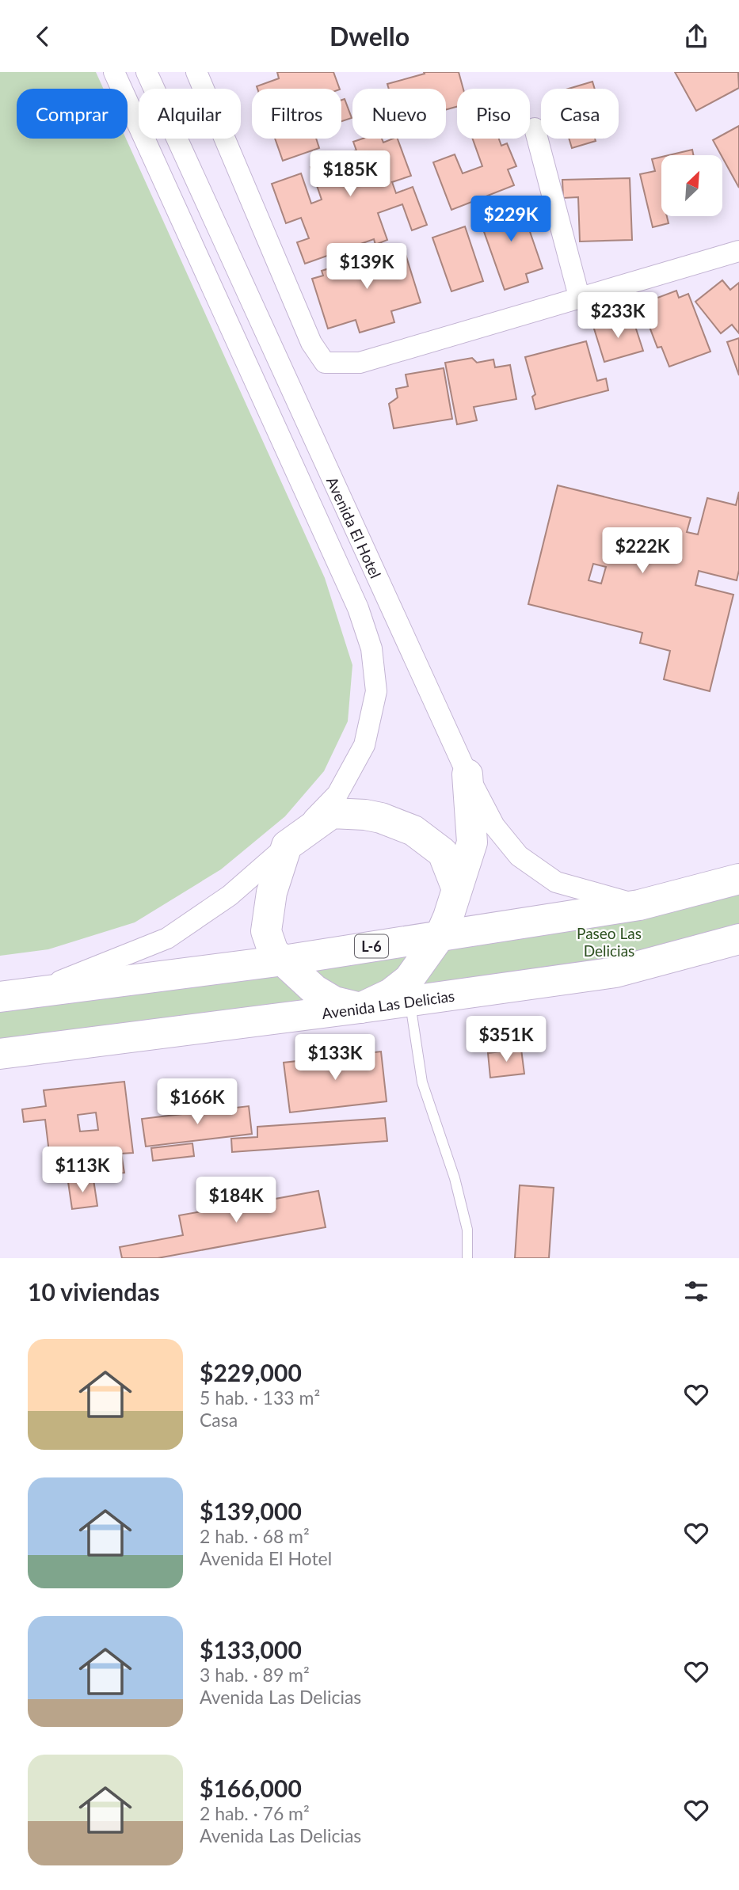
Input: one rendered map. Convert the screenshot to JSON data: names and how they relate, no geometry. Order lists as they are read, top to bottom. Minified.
{"streets":{"main road":["L-6","Avenida Las Delicias"],"street":["Avenida El Hotel"]},"crossings":[["Avenida El Hotel","L-6"]],"parks":["Paseo Las Delicias"],"north":"top right","page":{"header":"Dwello","chip":["Comprar","Alquilar","Filtros","Nuevo","Piso","Casa"],"price":["$185K","$229K","$139K","$233K","$222K","$351K","$133K","$166K","$113K","$184K"],"heading":"10 viviendas","list":[{"name":"$229,000","note":"5 hab. · 133 m² · Casa"},{"name":"$139,000","note":"2 hab. · 68 m² · Avenida El Hotel"},{"name":"$133,000","note":"3 hab. · 89 m² · Avenida Las Delicias"},{"name":"$166,000","note":"2 hab. · 76 m² · Avenida Las Delicias"}]}}
